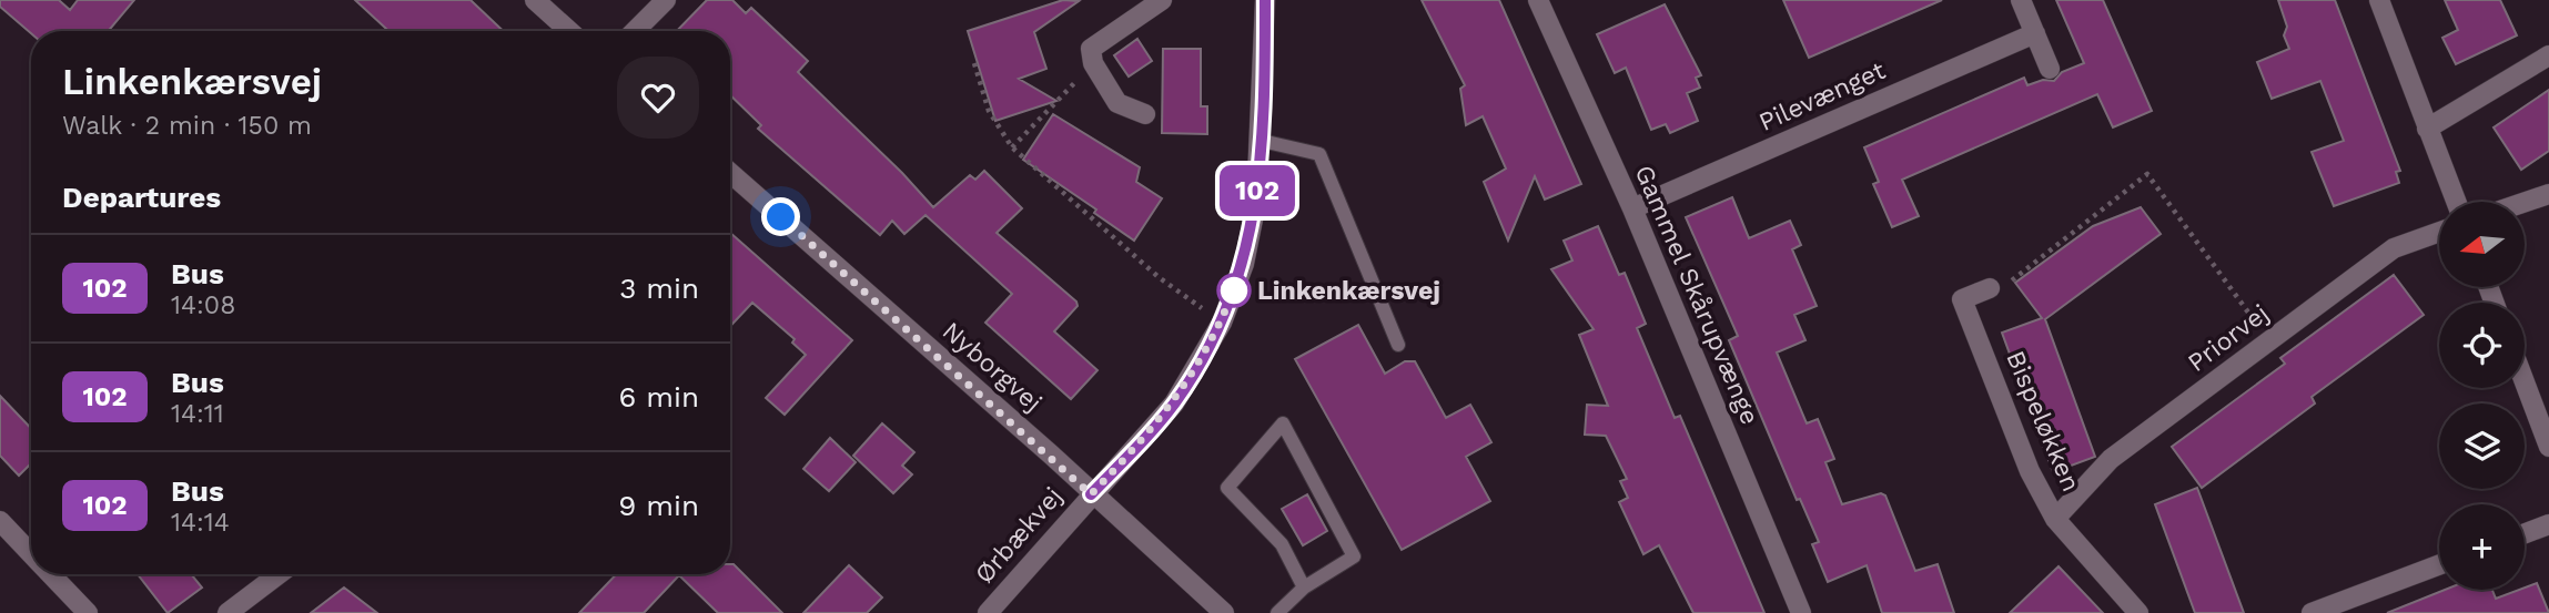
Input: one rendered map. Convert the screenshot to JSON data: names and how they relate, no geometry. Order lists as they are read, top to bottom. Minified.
{"streets":{"street":["Pilevænget","Gammel Skårupvænge","Priorvej","Nyborgvej","Bispeløkken","Ørbækvej"]},"crossings":[["Pilevænget","Gammel Skårupvænge"],["Priorvej","Bispeløkken"],["Nyborgvej","Ørbækvej"]],"places":["Linkenkærsvej"],"lines":["bus line 102"],"north":"left","page":{"on_map":"102","heading":[["Linkenkærsvej","Walk · 2 min · 150 m"],"Departures"],"map_buttons":"+","list":[{"mark":"102","name":"Bus","note":"14:08","value":"3 min"},{"mark":"102","name":"Bus","note":"14:11","value":"6 min"},{"mark":"102","name":"Bus","note":"14:14","value":"9 min"}]}}
